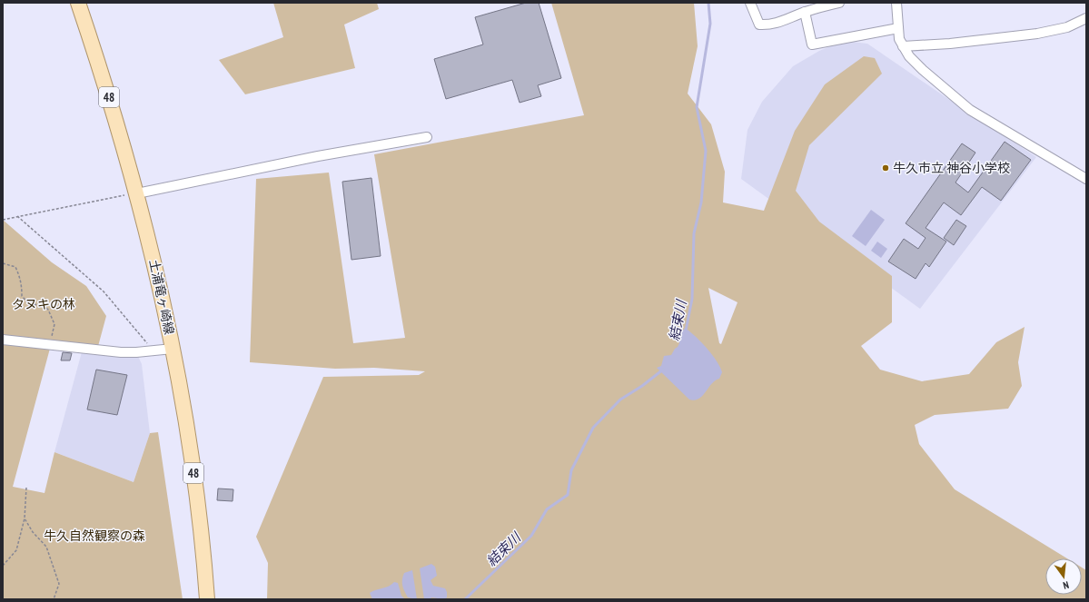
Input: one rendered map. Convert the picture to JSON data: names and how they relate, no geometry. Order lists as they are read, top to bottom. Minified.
{"streets":{"main road":["48","土浦竜ヶ崎線"]},"water":["結束川"],"parks":["タヌキの林","牛久自然観察の森"],"places":["牛久市立 神谷小学校"],"north":"bottom"}
